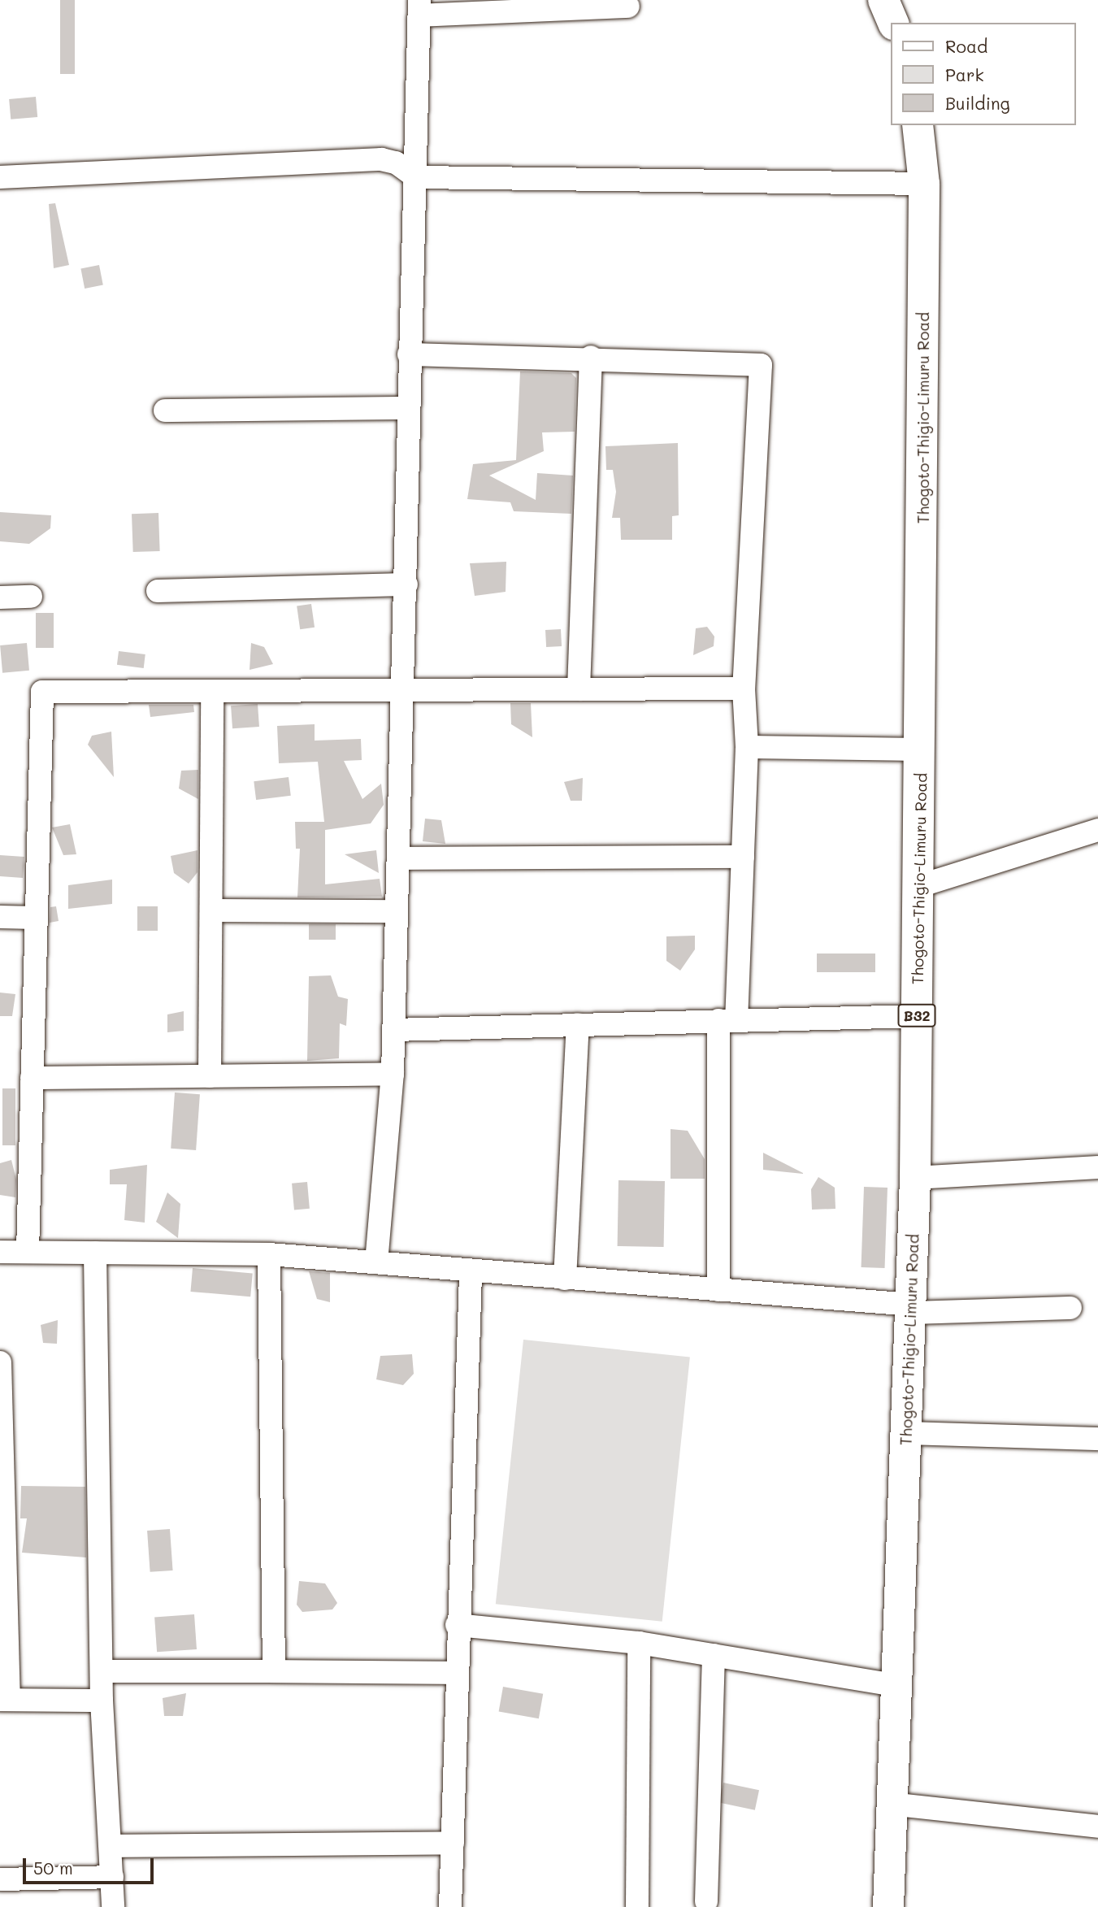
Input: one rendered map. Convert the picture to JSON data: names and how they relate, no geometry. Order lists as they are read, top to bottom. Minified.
{"streets":{"highway":["Thogoto-Thigio-Limuru Road","B32"]},"legend":["Road","Park","Building"],"scale_bar":"50 m"}
